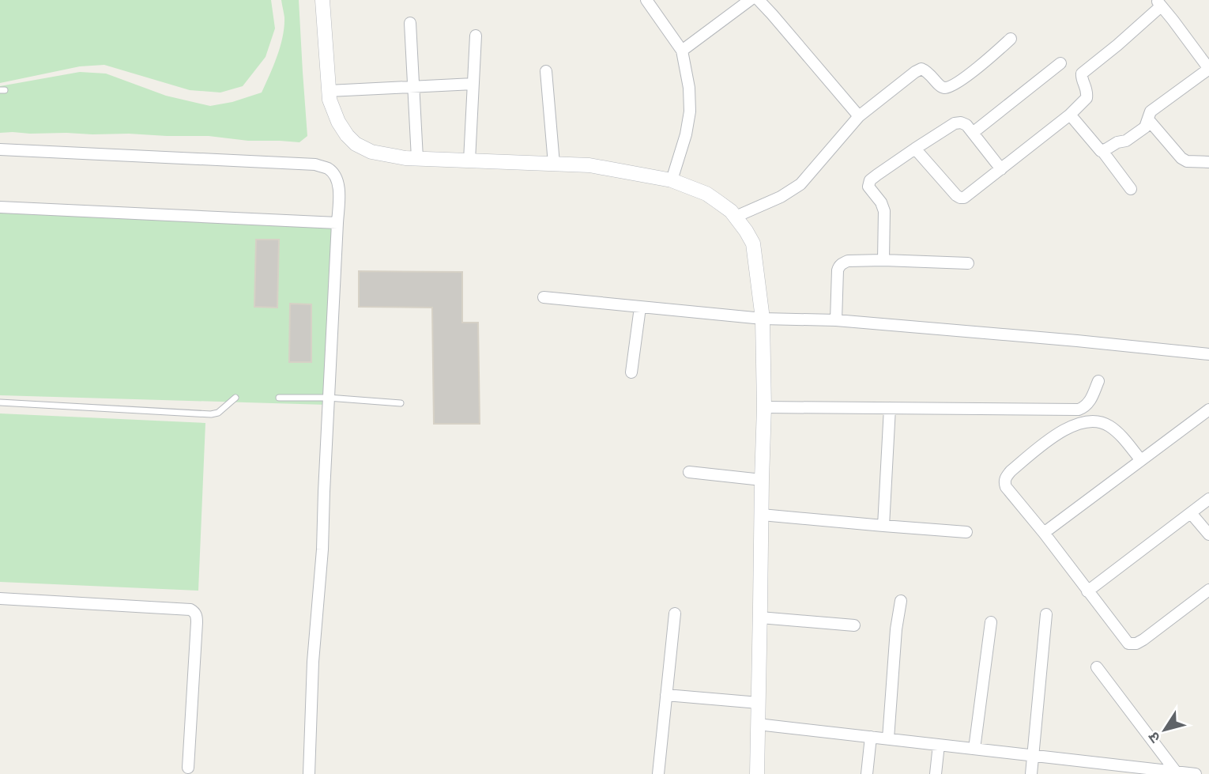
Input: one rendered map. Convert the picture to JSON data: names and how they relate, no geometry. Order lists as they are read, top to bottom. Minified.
{"north":"bottom left"}
